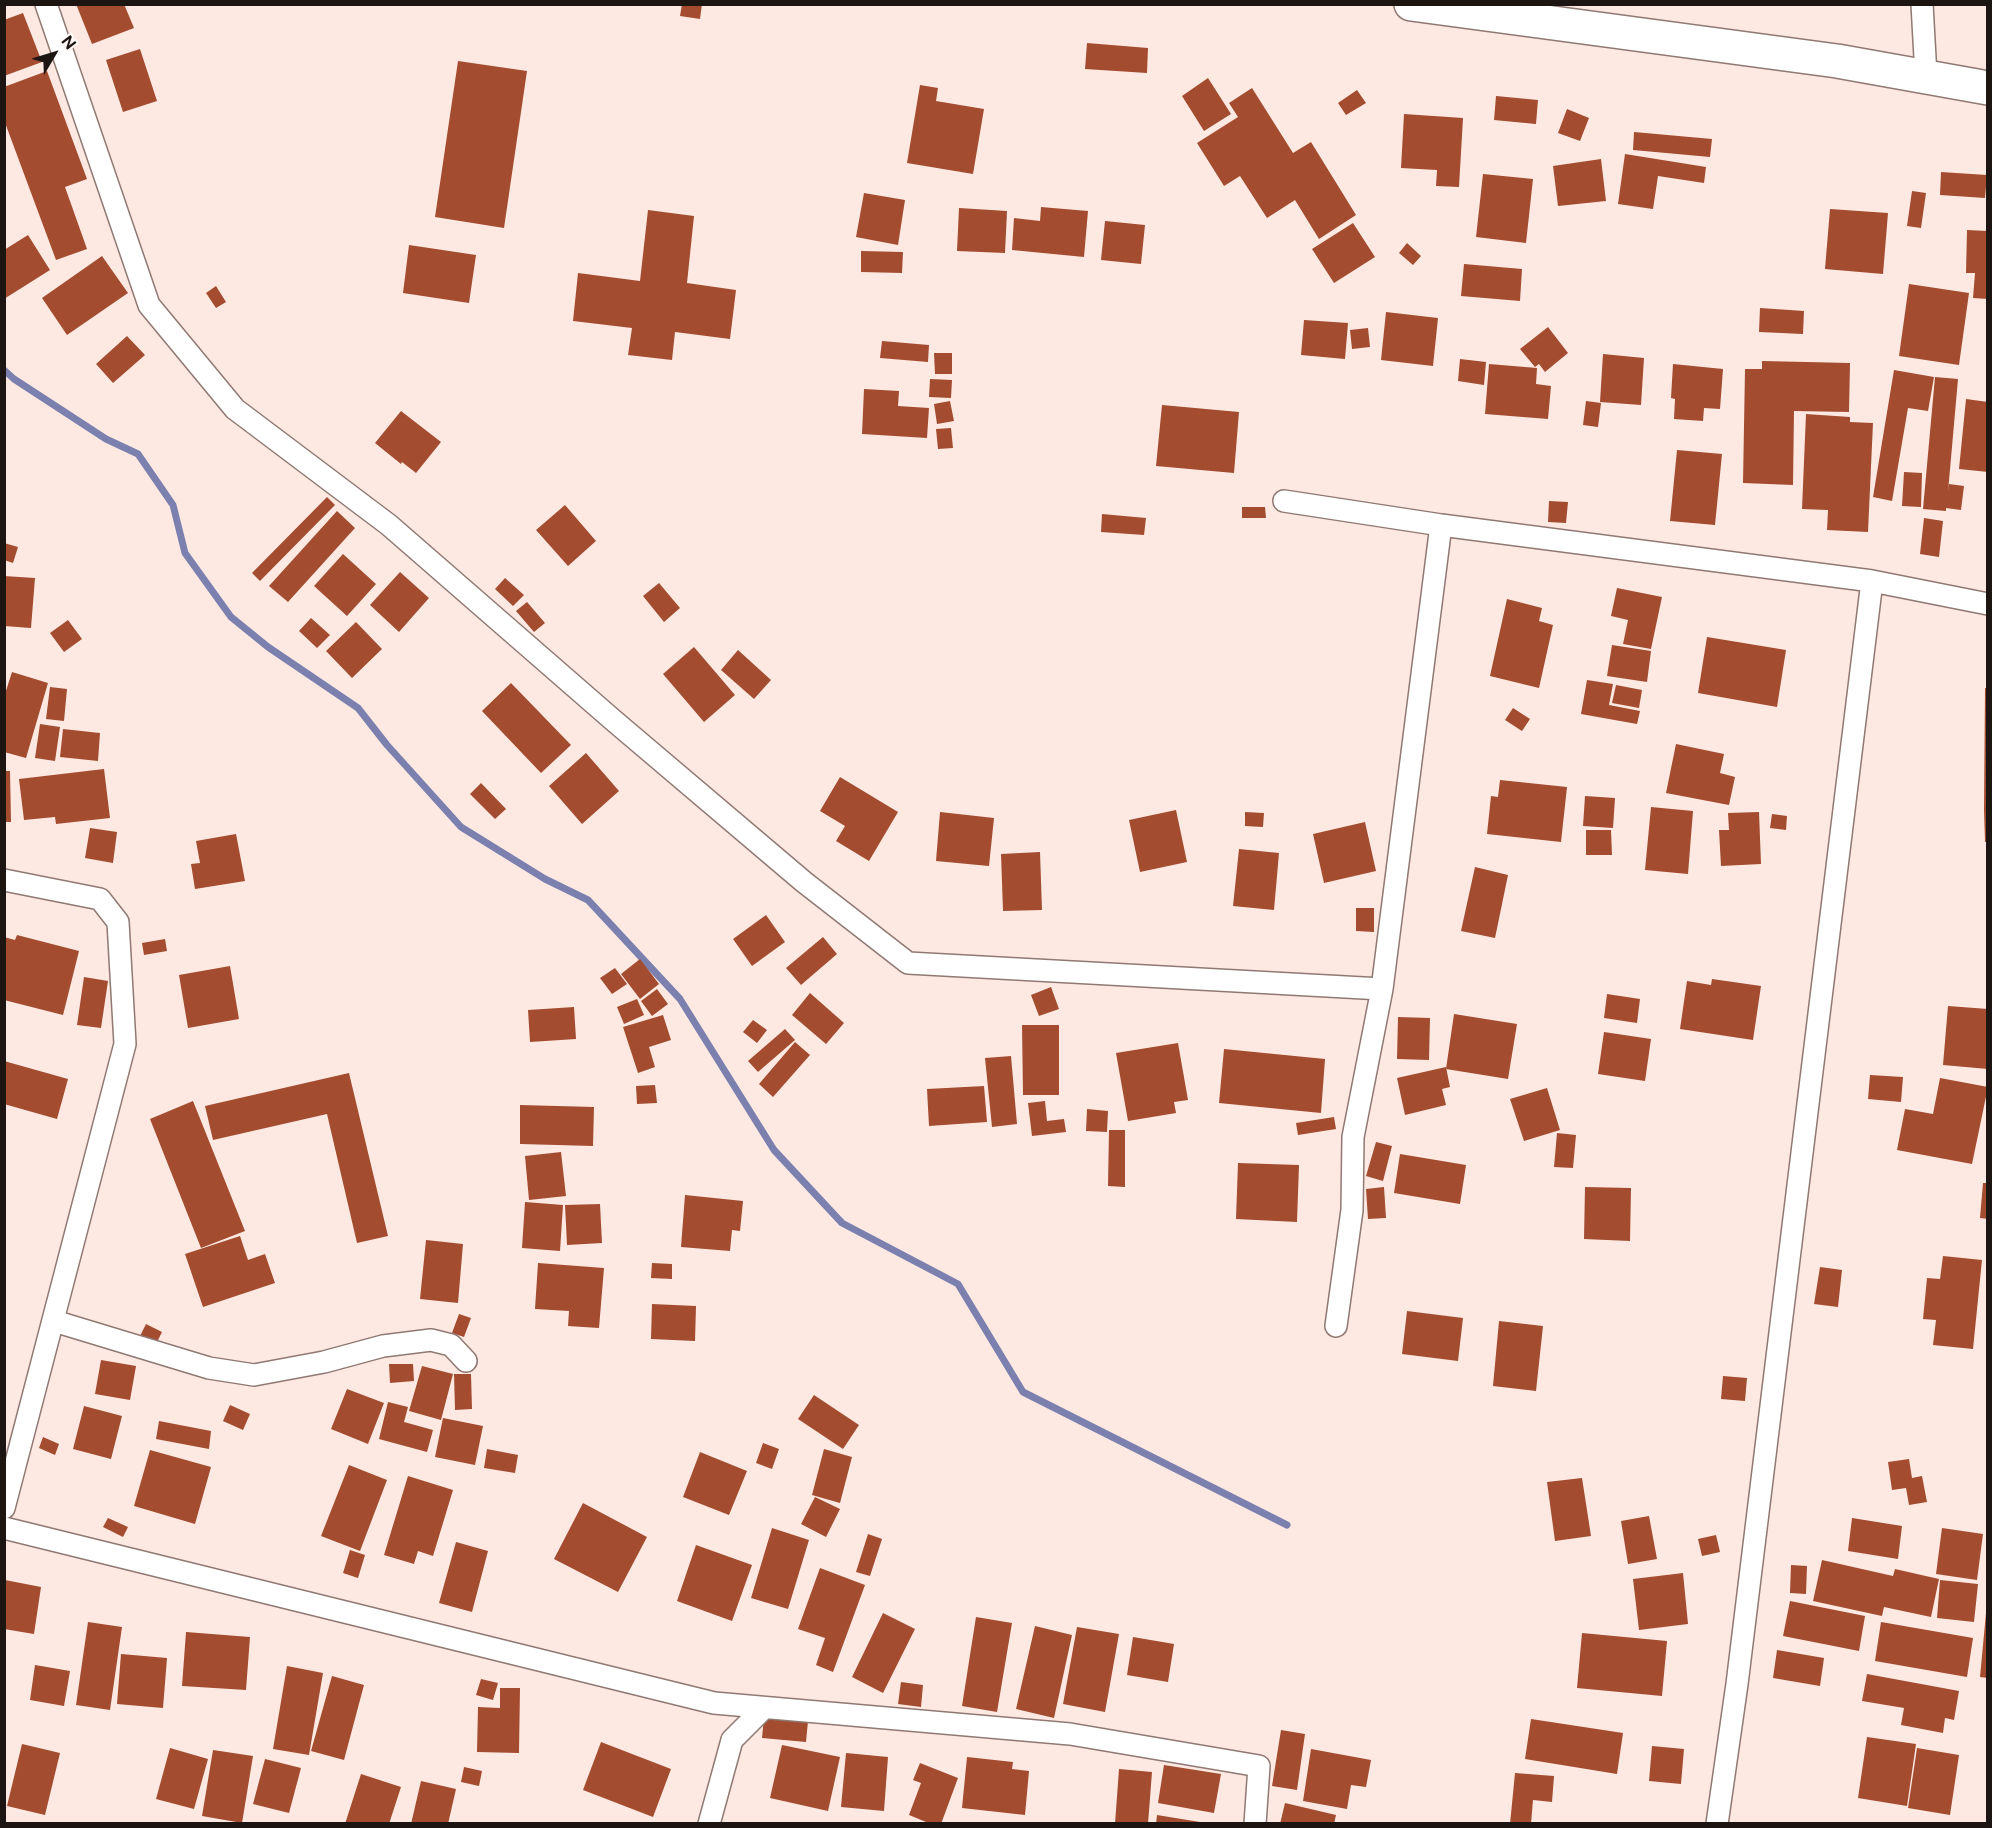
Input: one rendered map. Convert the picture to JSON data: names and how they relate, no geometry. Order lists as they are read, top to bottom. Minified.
{"north":"top right"}
